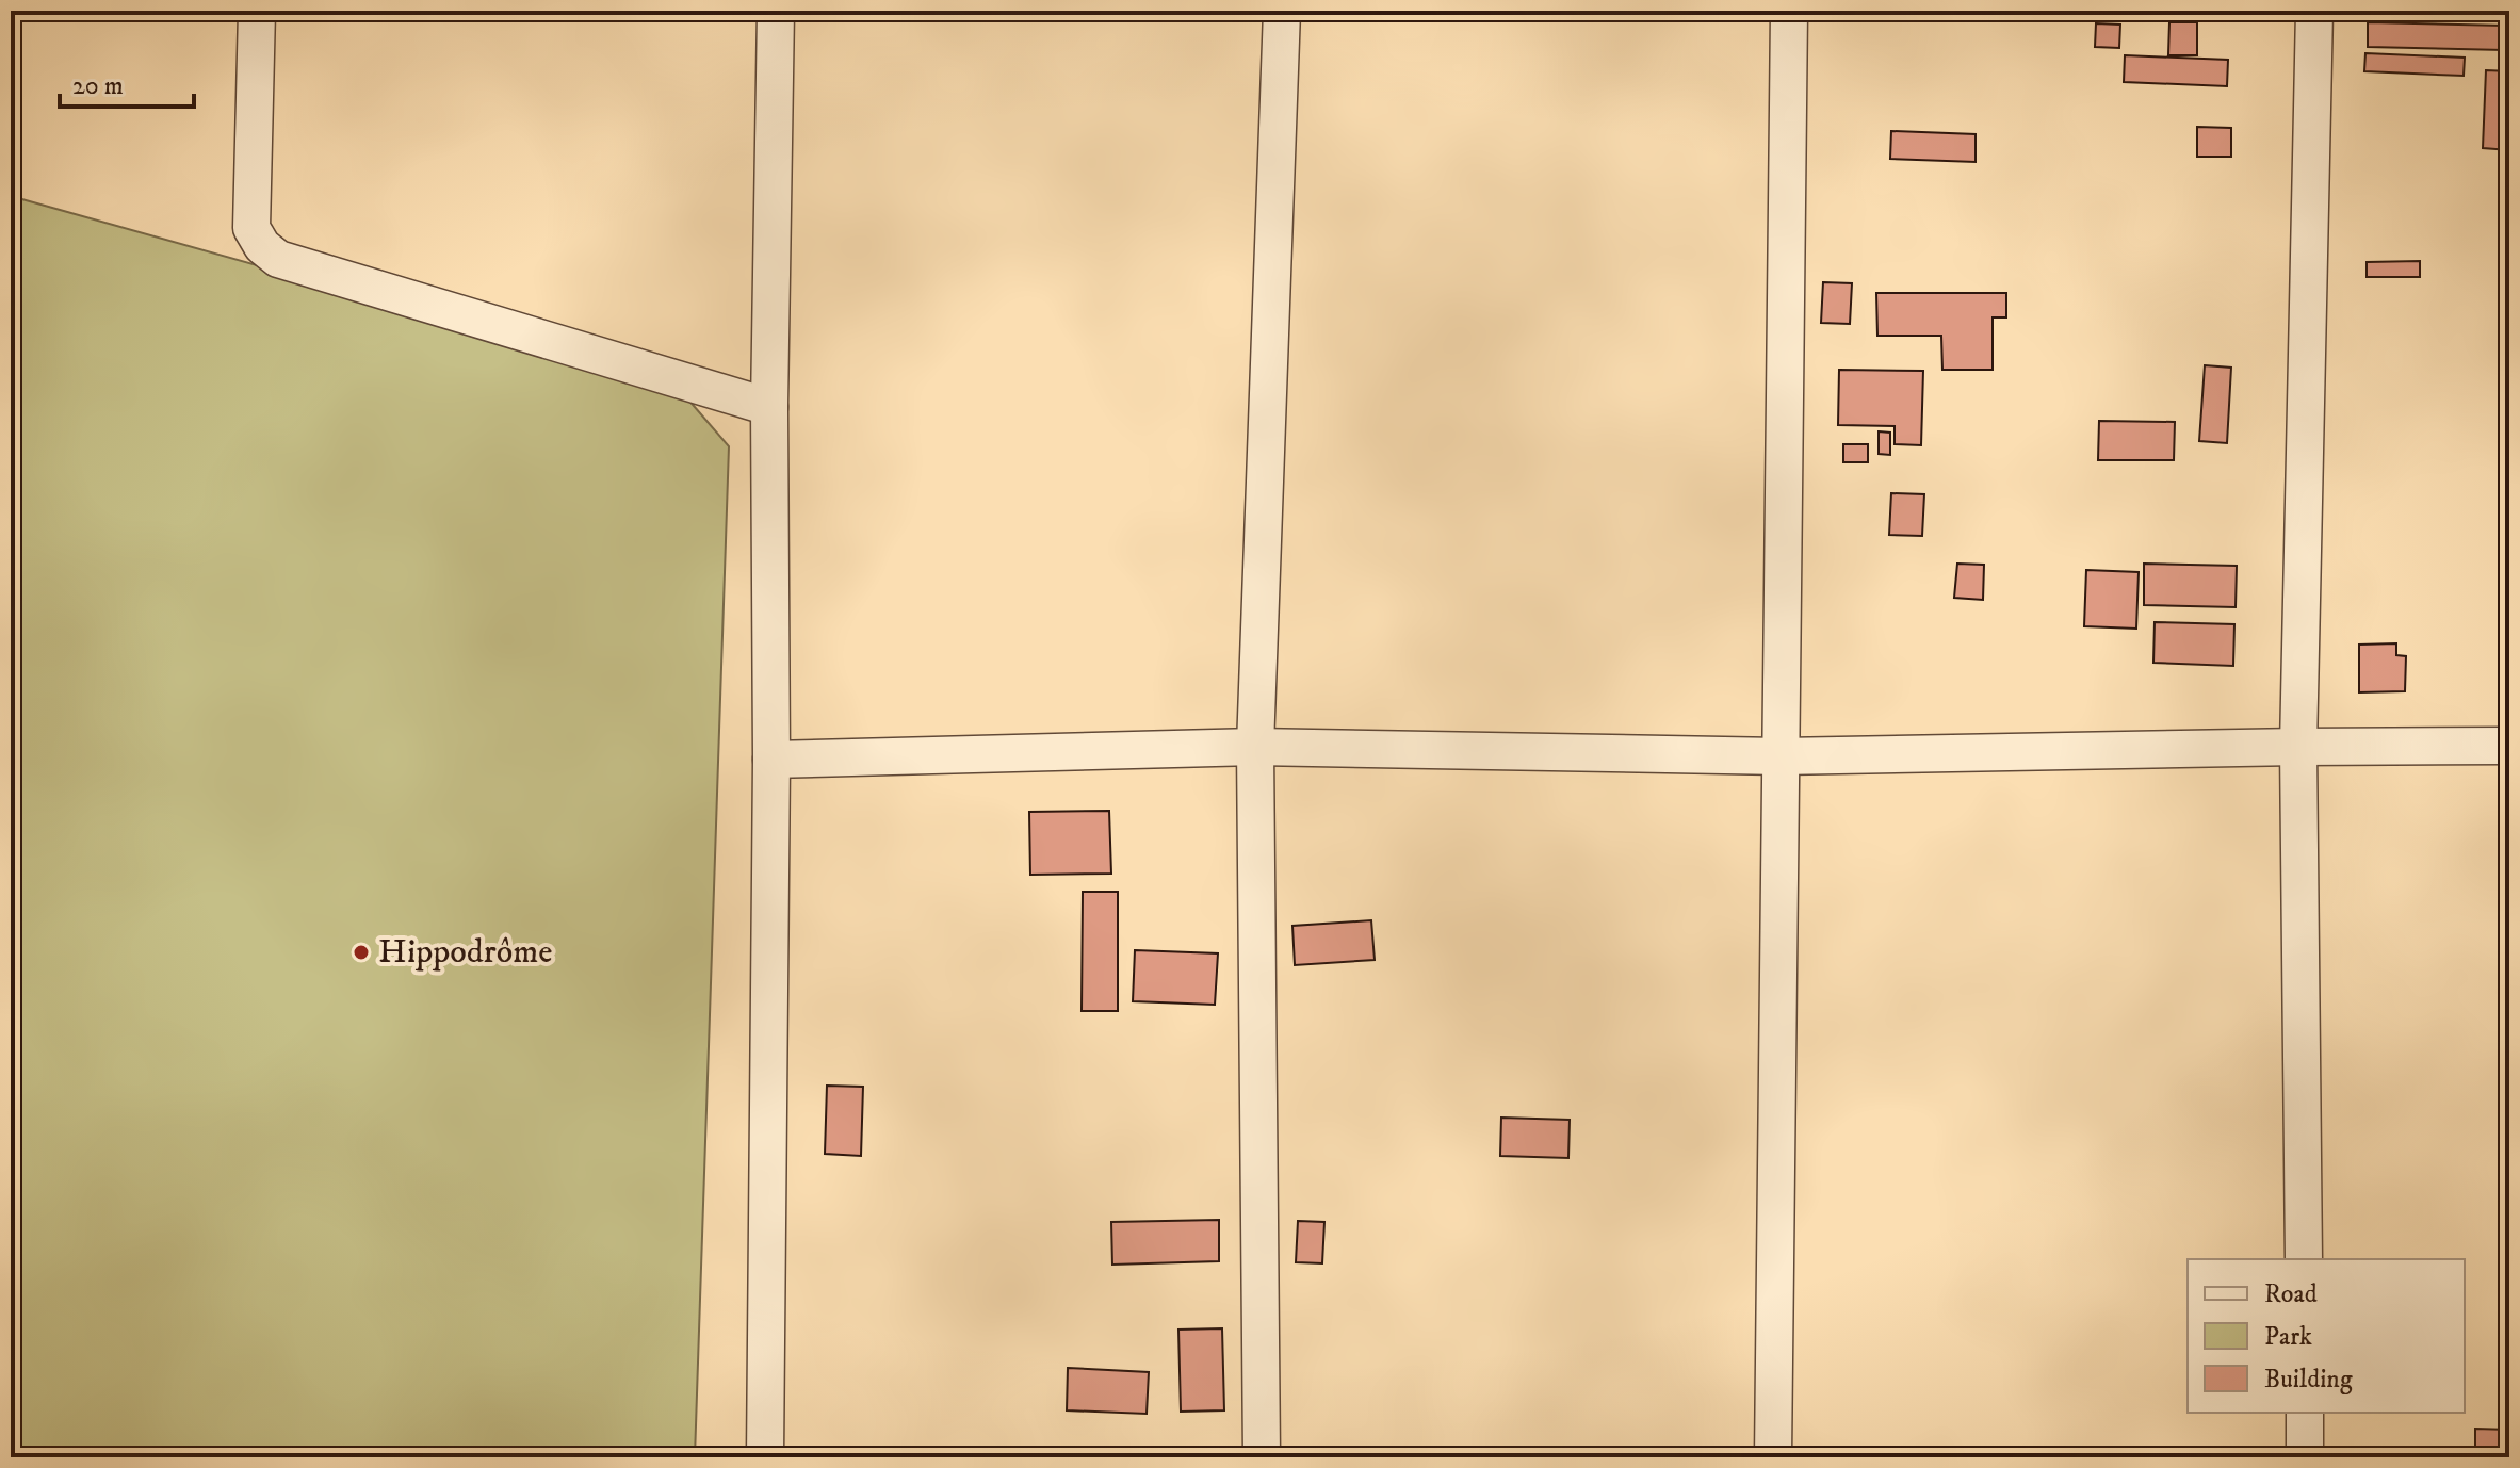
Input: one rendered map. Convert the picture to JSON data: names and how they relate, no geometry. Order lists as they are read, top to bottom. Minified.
{"places":["Hippodrôme"],"legend":["Road","Park","Building"],"scale_bar":"20 m"}
